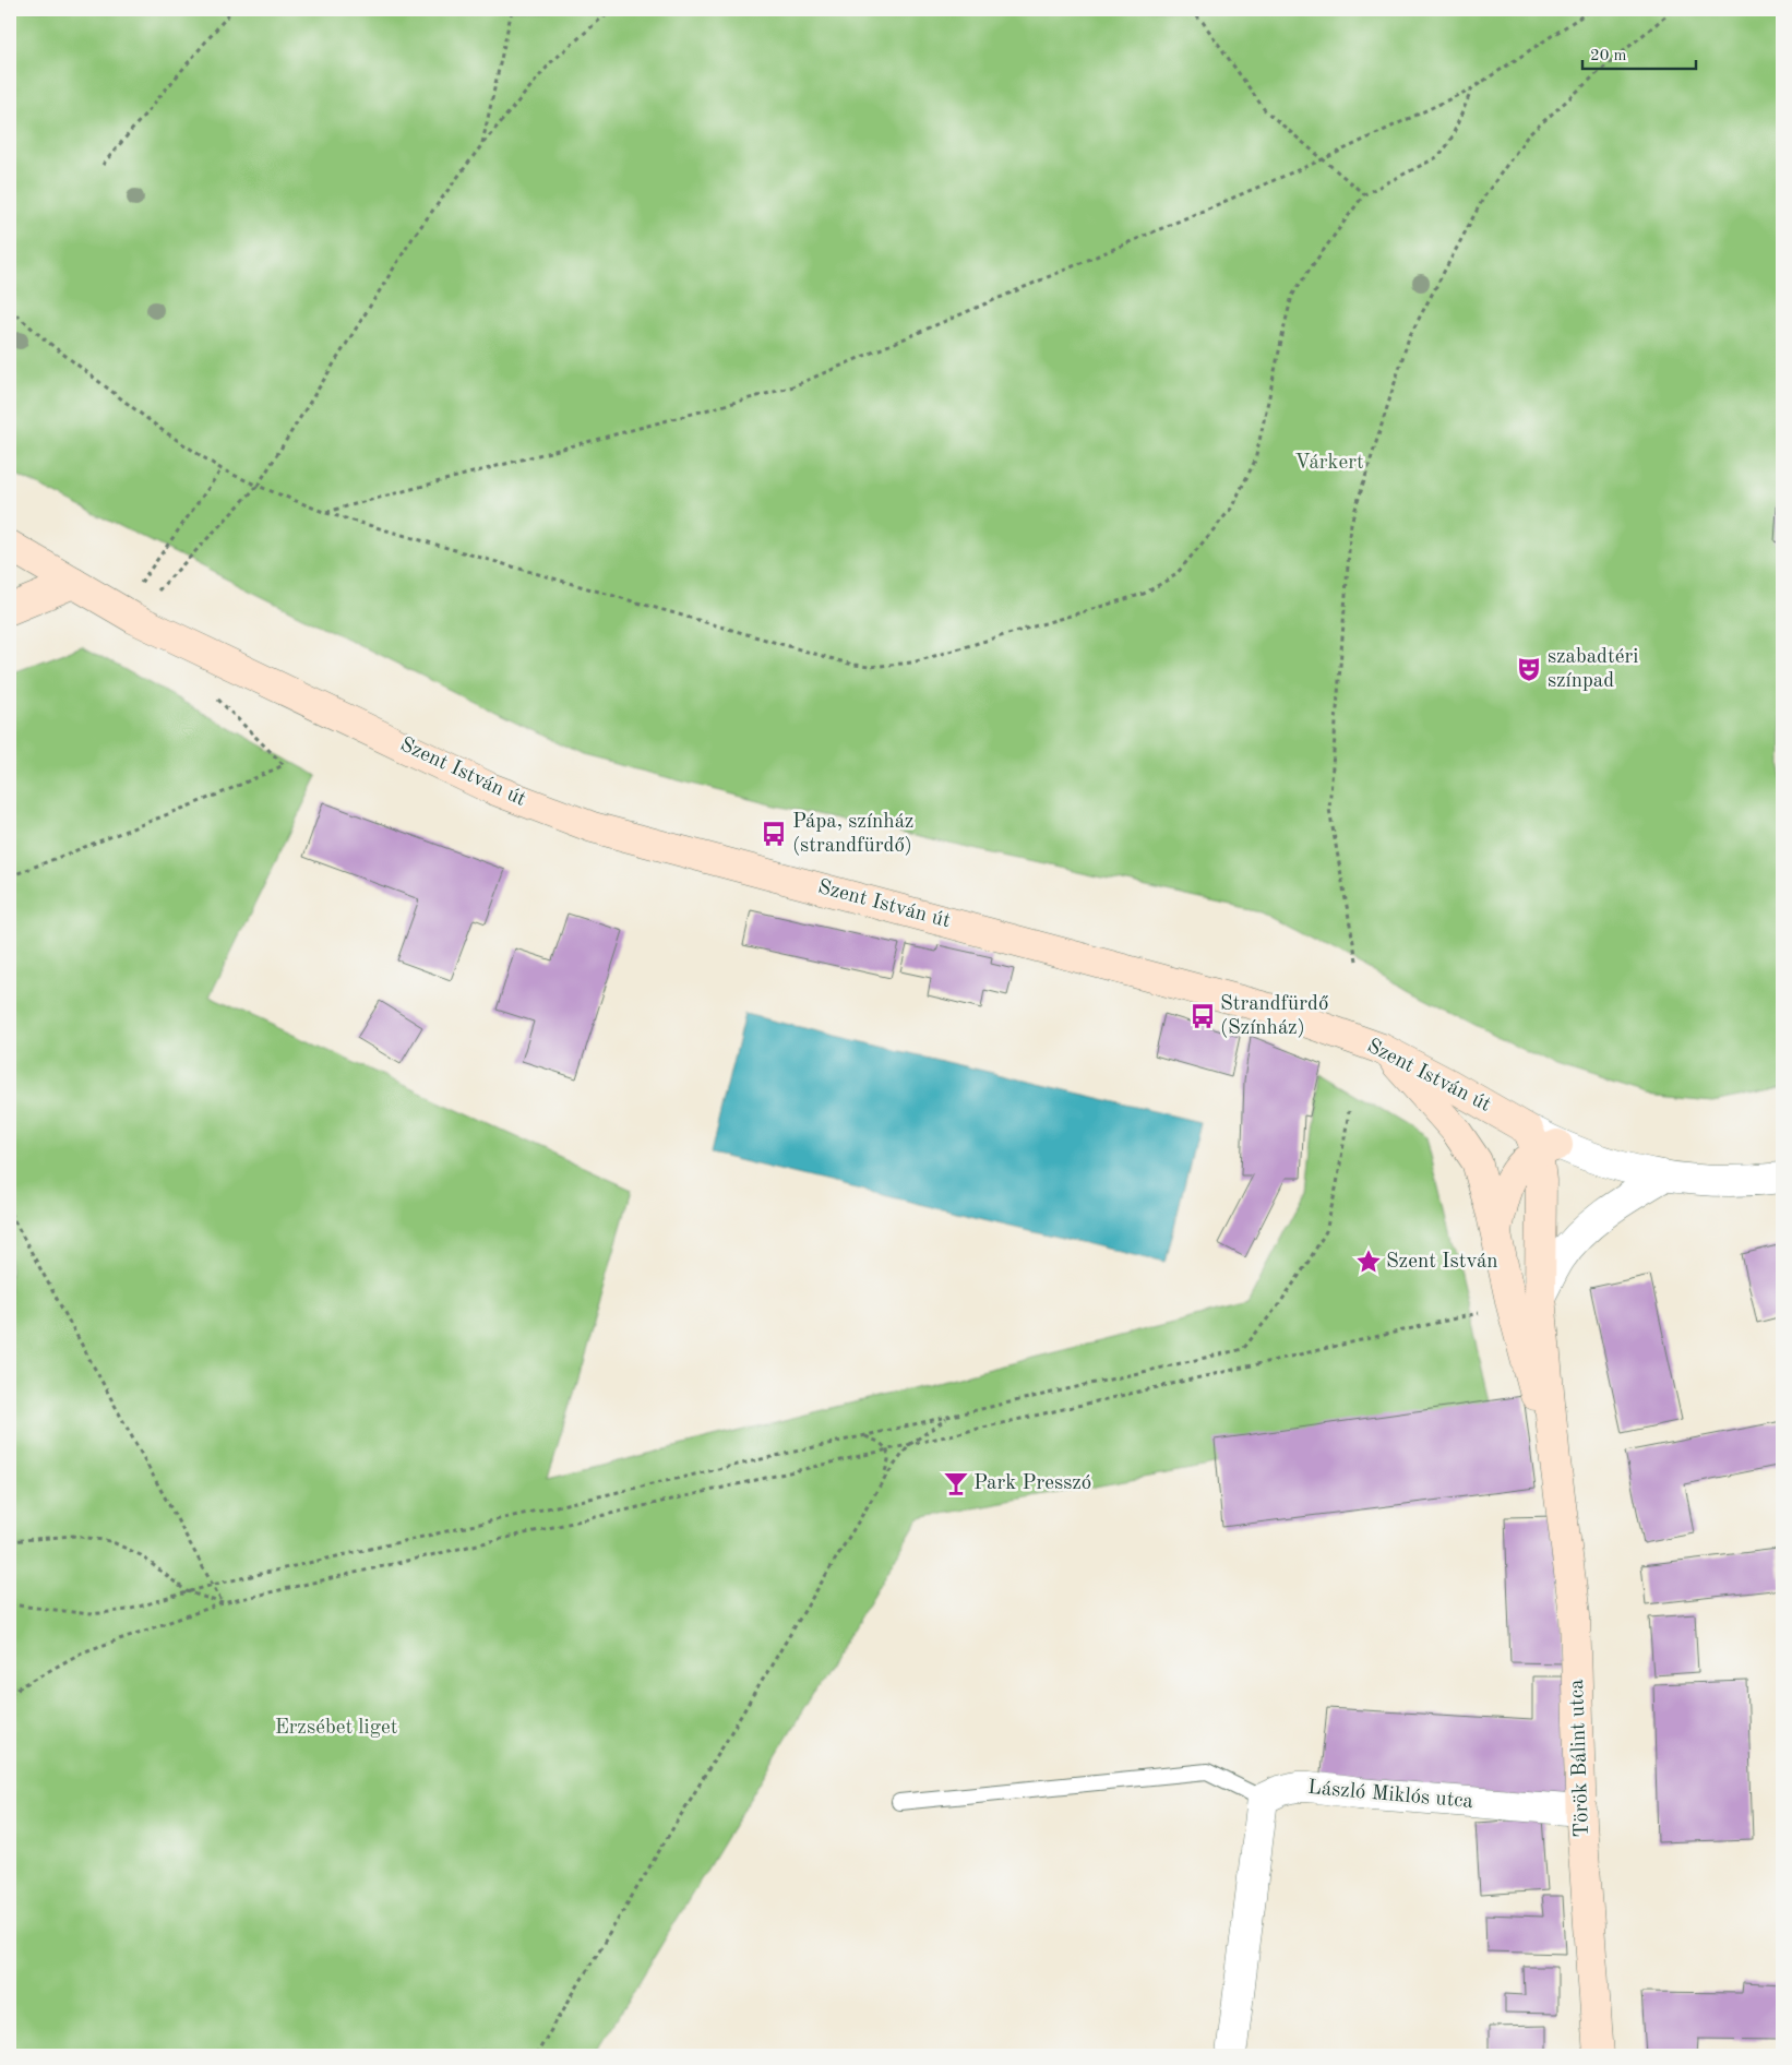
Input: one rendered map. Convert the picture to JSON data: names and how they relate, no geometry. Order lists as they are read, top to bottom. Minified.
{"streets":{"street":["Szent István út","Török Bálint utca","László Miklós utca"]},"crossings":[["Szent István út","Török Bálint utca"],["Török Bálint utca","László Miklós utca"]],"parks":["Várkert","Erzsébet liget"],"places":{"theatre":["szabadtéri színpad"],"bus stop":["Pápa, színház (strandfürdő)","Strandfürdő (Színház)"],"place":["Szent István"],"bar":["Park Presszó"]},"scale_bar":"20 m"}
